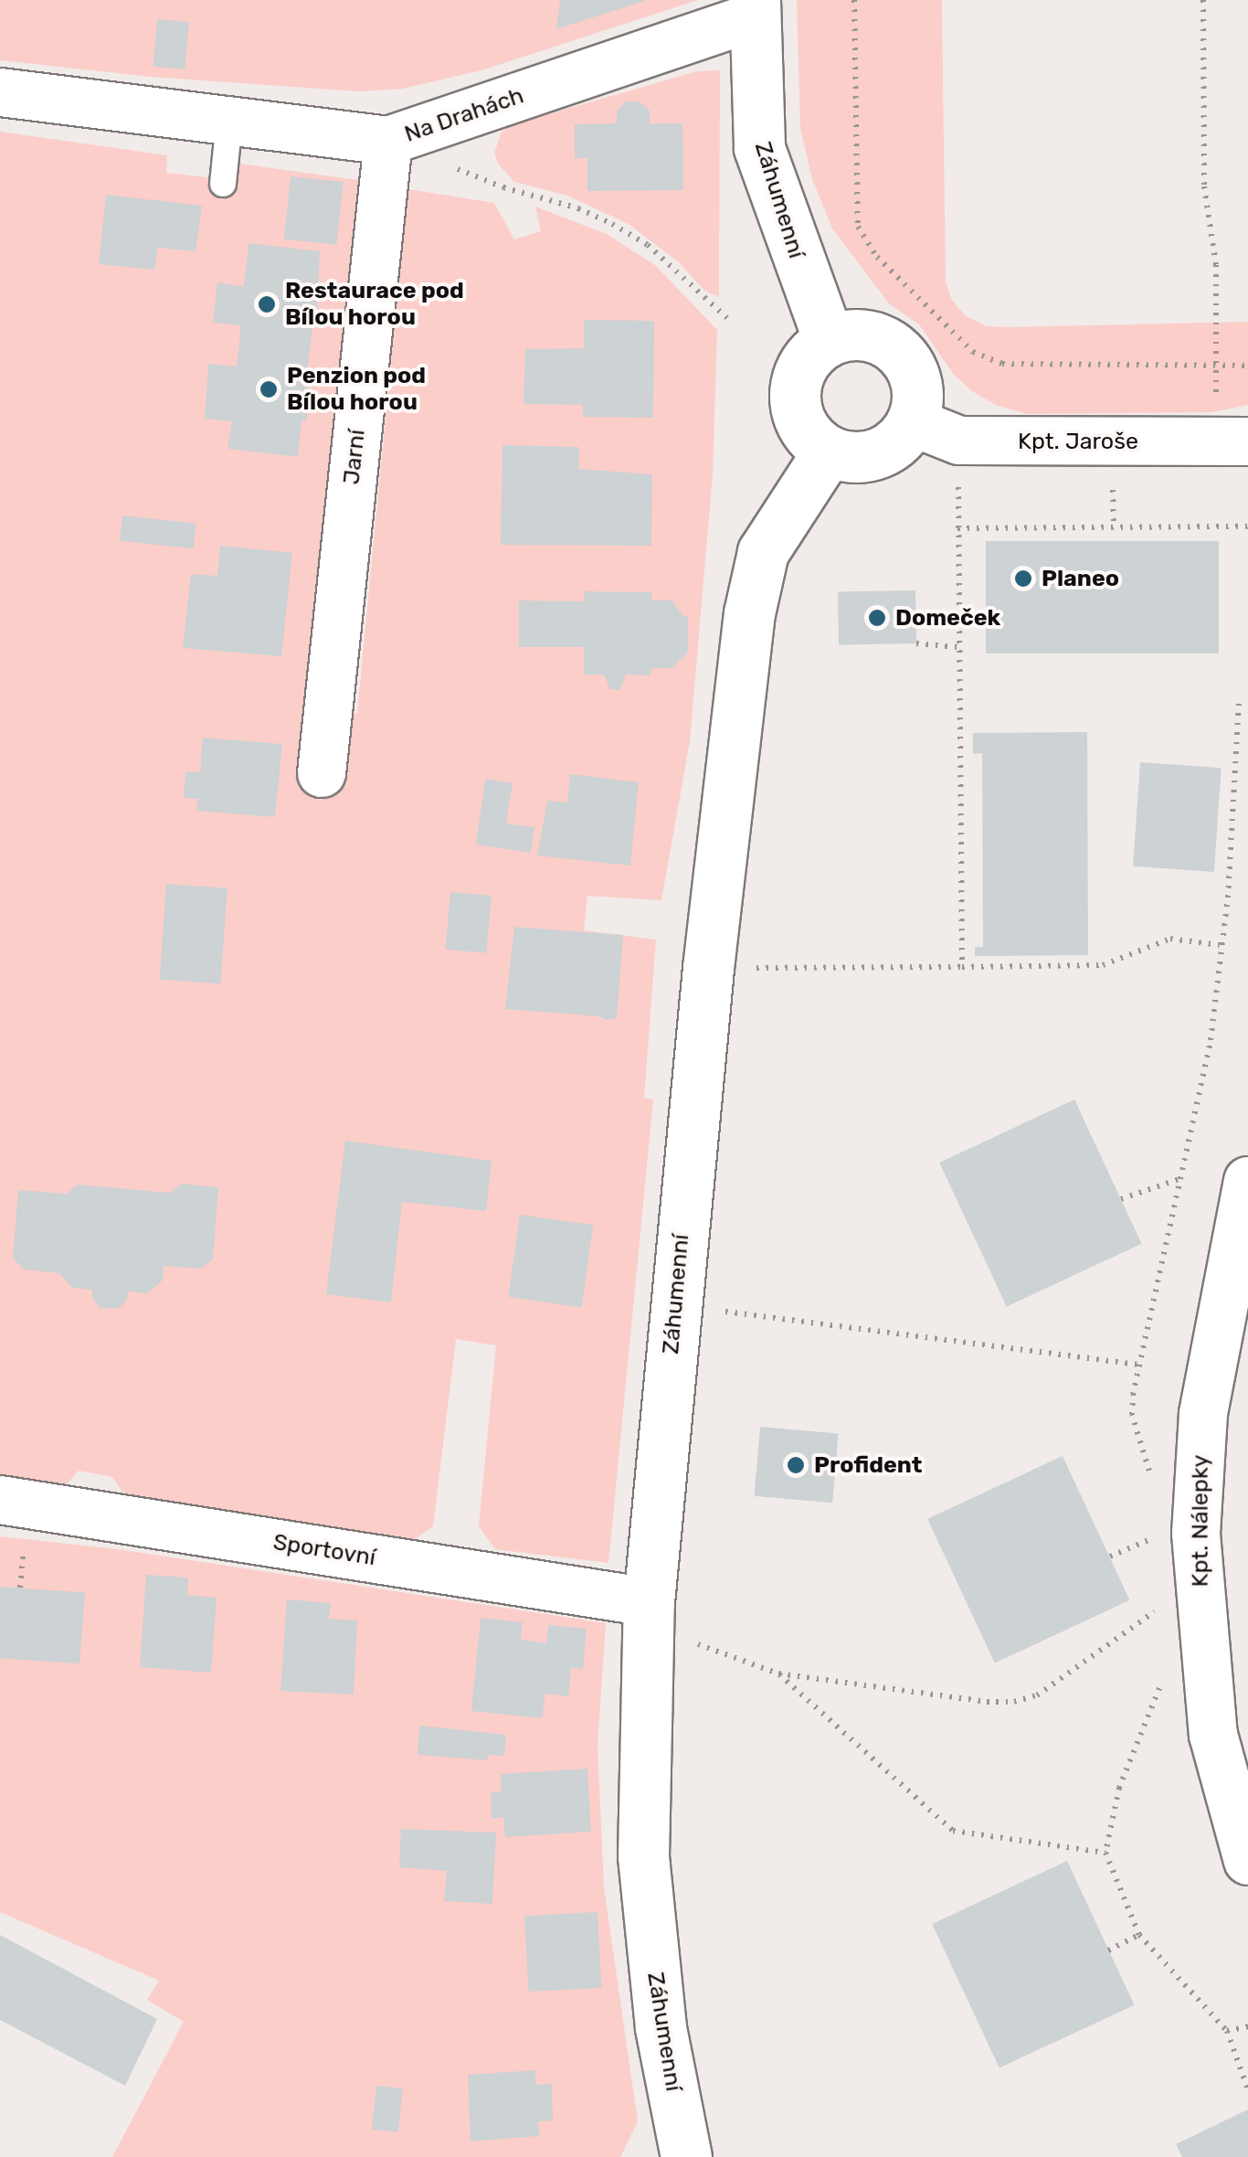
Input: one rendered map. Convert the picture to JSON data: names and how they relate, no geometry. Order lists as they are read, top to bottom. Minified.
{"streets":{"main road":["Záhumenní"],"street":["Na Drahách","Kpt. Jaroše","Jarní","Kpt. Nálepky","Sportovní"]},"crossings":[["Na Drahách","Záhumenní"],["Na Drahách","Jarní"],["Záhumenní","Kpt. Jaroše"],["Záhumenní","Sportovní"]],"places":["Restaurace pod Bílou horou","Penzion pod Bílou horou","Planeo","Domeček","Profident"]}
